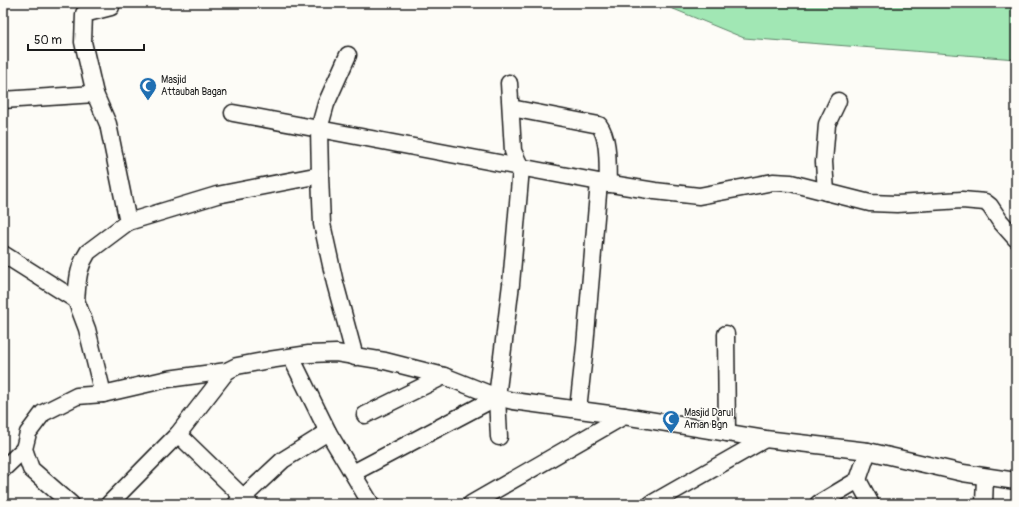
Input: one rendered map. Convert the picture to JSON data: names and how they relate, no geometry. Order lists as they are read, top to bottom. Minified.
{"places":{"mosque":["Masjid Attaubah Bagan","Masjid Darul Aman Bgn"]},"scale_bar":"50 m"}
